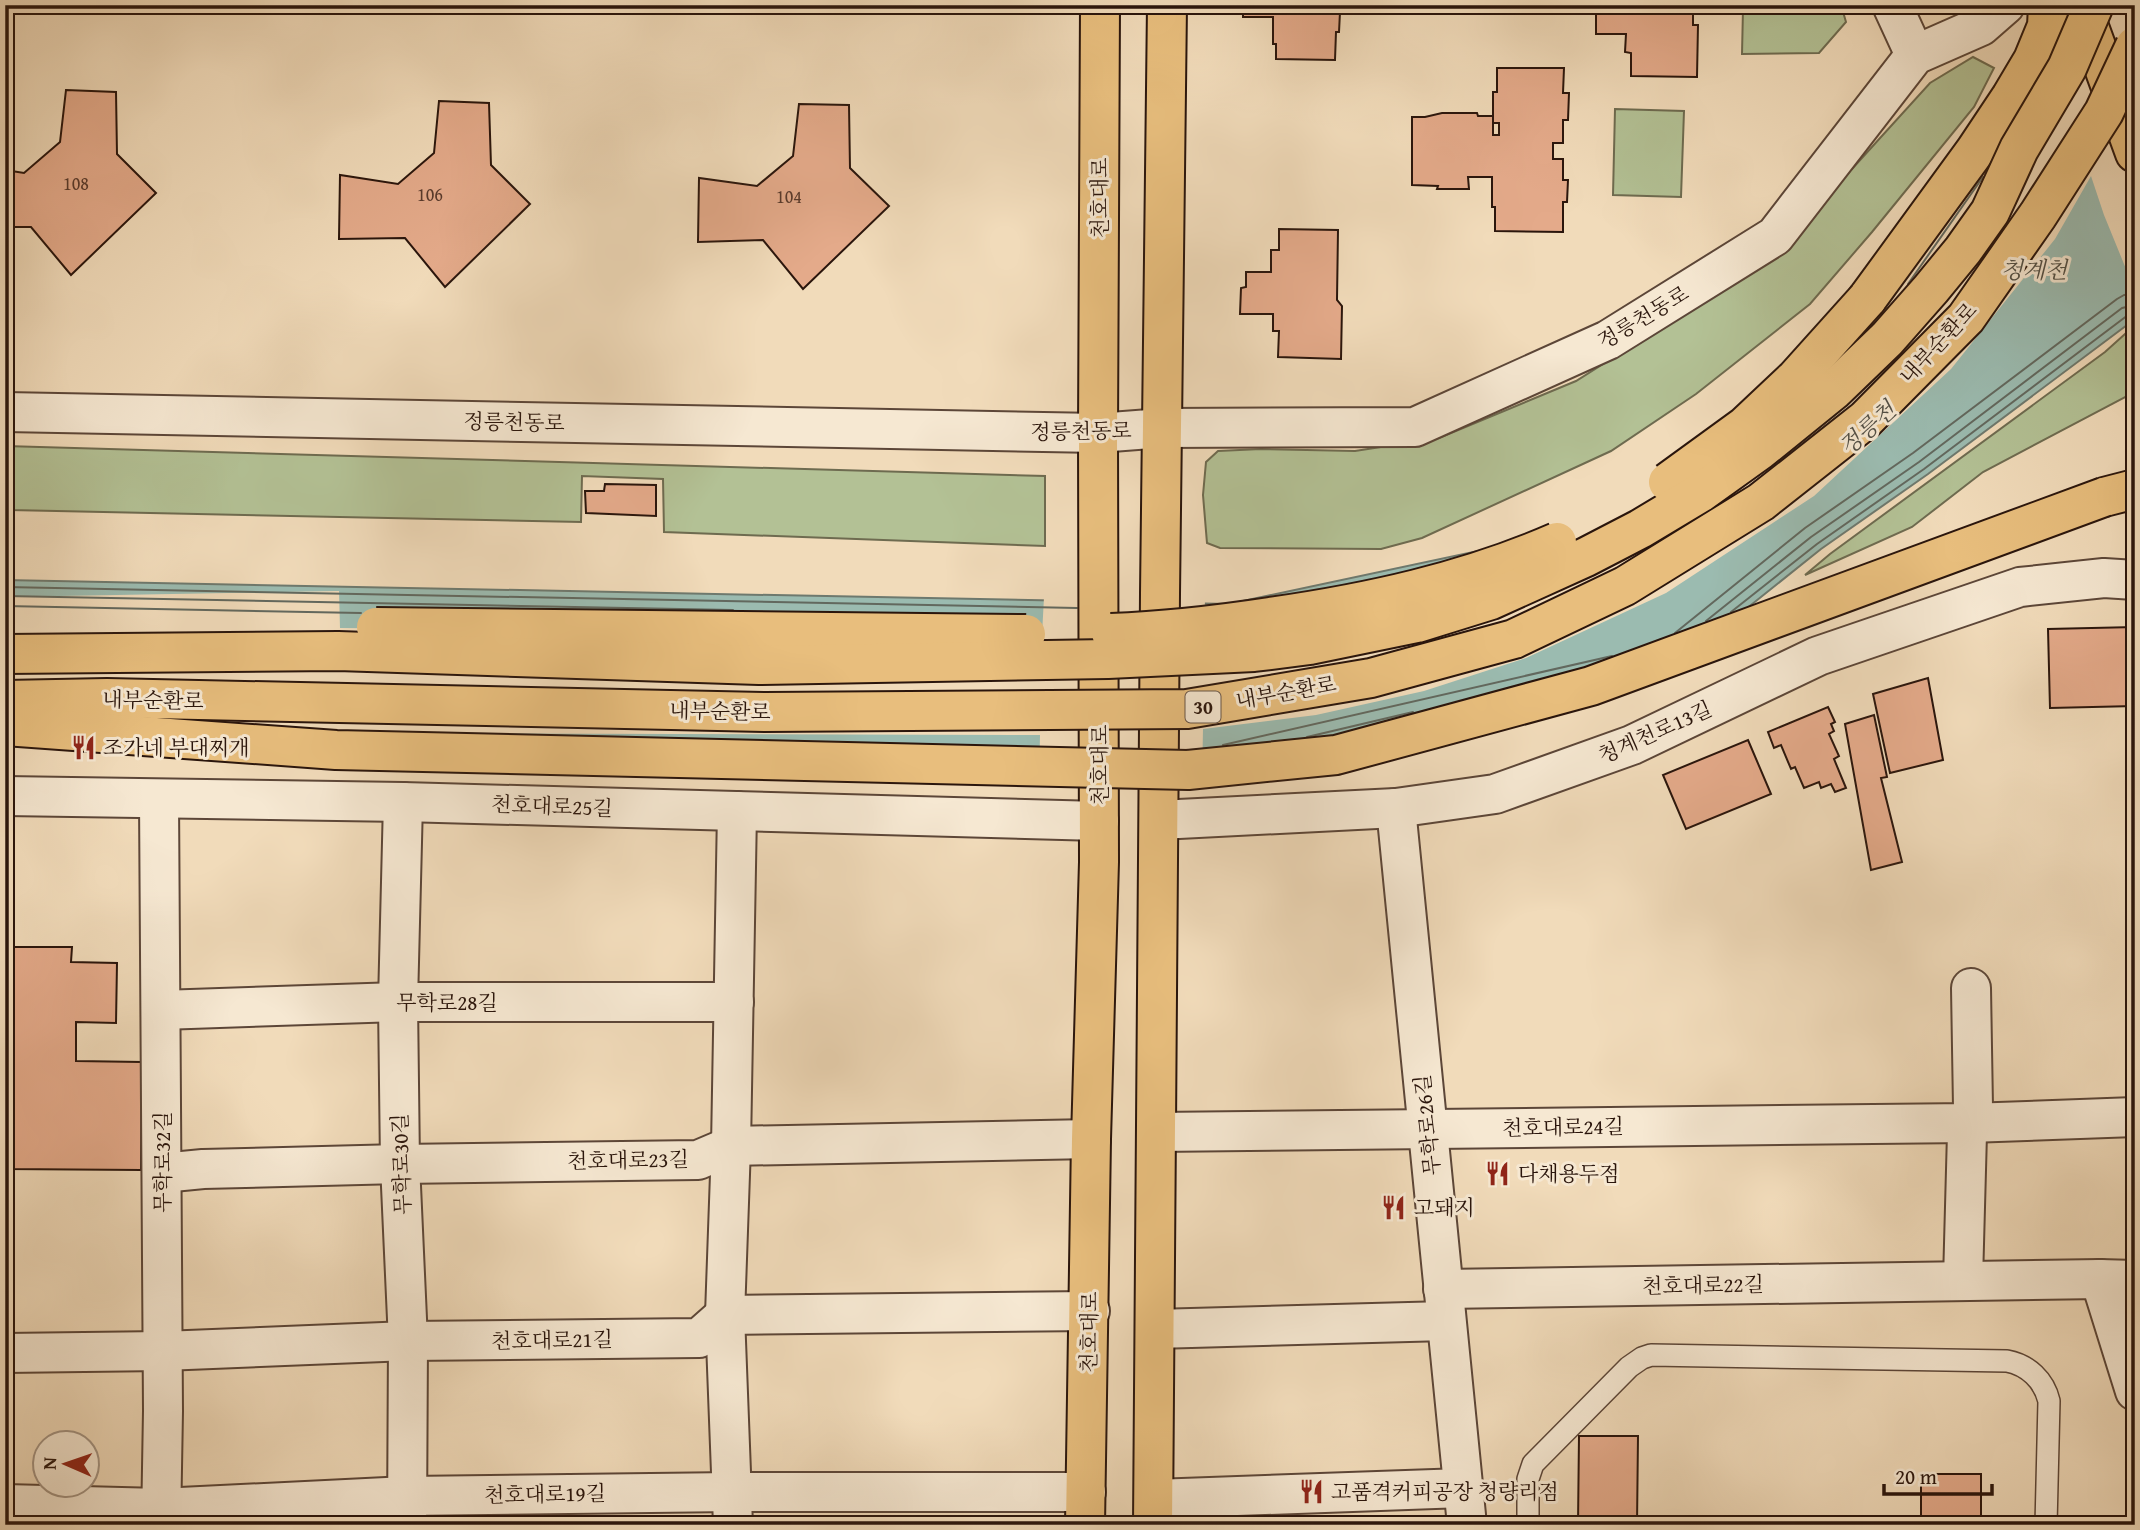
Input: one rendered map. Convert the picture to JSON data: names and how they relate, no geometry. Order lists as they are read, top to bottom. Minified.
{"streets":{"main road":["천호대로","내부순환로","30"],"street":["정릉천동로","청계천로13길","천호대로25길","무학로28길","무학로26길","천호대로24길","천호대로23길","무학로32길","무학로30길","천호대로22길","천호대로21길","천호대로19길"]},"crossings":[["천호대로","정릉천동로"],["천호대로","천호대로25길"],["천호대로","천호대로23길"],["천호대로","천호대로19길"],["청계천로13길","무학로26길"],["천호대로25길","무학로32길"],["천호대로25길","무학로30길"],["무학로28길","무학로32길"],["무학로28길","무학로30길"],["무학로26길","천호대로24길"],["무학로26길","천호대로22길"],["천호대로23길","무학로32길"],["천호대로23길","무학로30길"],["무학로32길","천호대로21길"],["무학로32길","천호대로19길"],["무학로30길","천호대로21길"],["무학로30길","천호대로19길"]],"water":["청계천","정릉천"],"places":{"restaurant":["조가네 부대찌개","다채용두점","고돼지","고품격커피공장 청량리점"]},"house_numbers":["108","106","104"],"scale_bar":"20 m","north":"left"}
